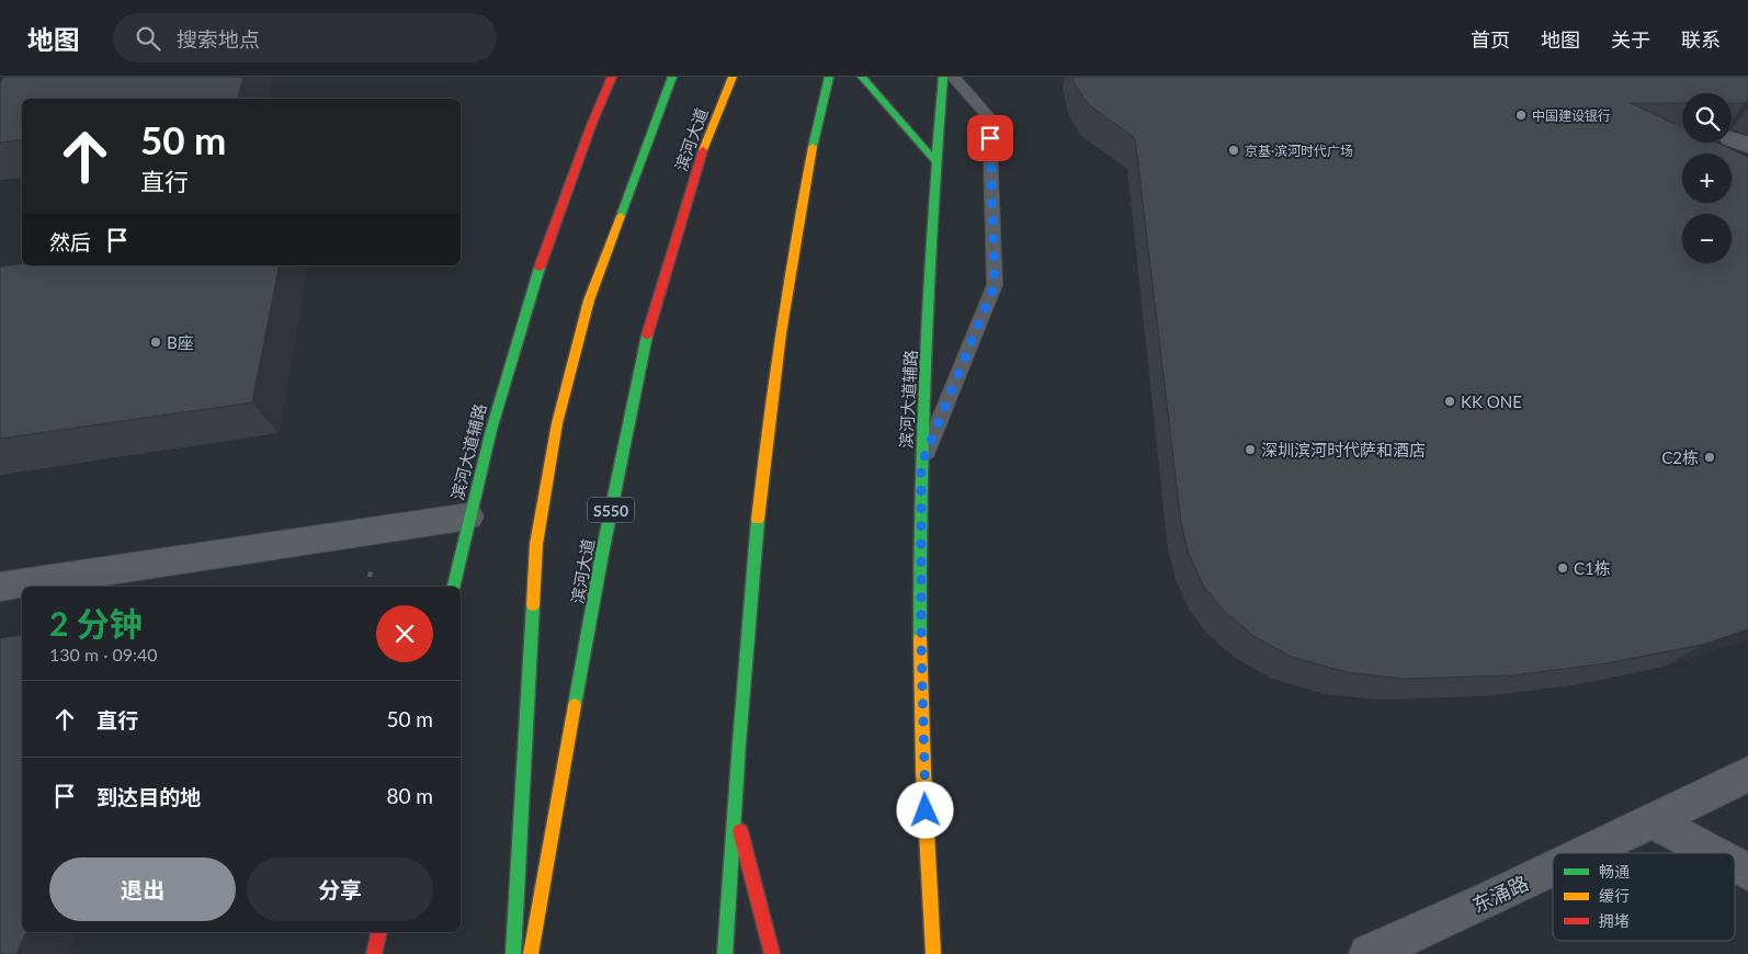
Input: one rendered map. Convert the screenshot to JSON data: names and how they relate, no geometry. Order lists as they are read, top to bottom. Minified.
{"streets":{"main road":["滨河大道","滨河大道辅路","S550"],"street":["东涌路"]},"places":["中国建设银行","京基·滨河时代广场","B座","KK ONE","深圳滨河时代萨和酒店","C2栋","C1栋"],"legend":["畅通","缓行","拥堵"],"page":{"header":"地图","search":"搜索地点","nav":["首页","地图","关于","联系"],"map_buttons":["+","−"],"turn":["50 m","直行"],"then":"然后","heading":["2 分钟","130 m · 09:40"],"list":[{"name":"直行","value":"50 m"},{"name":"到达目的地","value":"80 m"}],"buttons":["退出","分享"]}}
